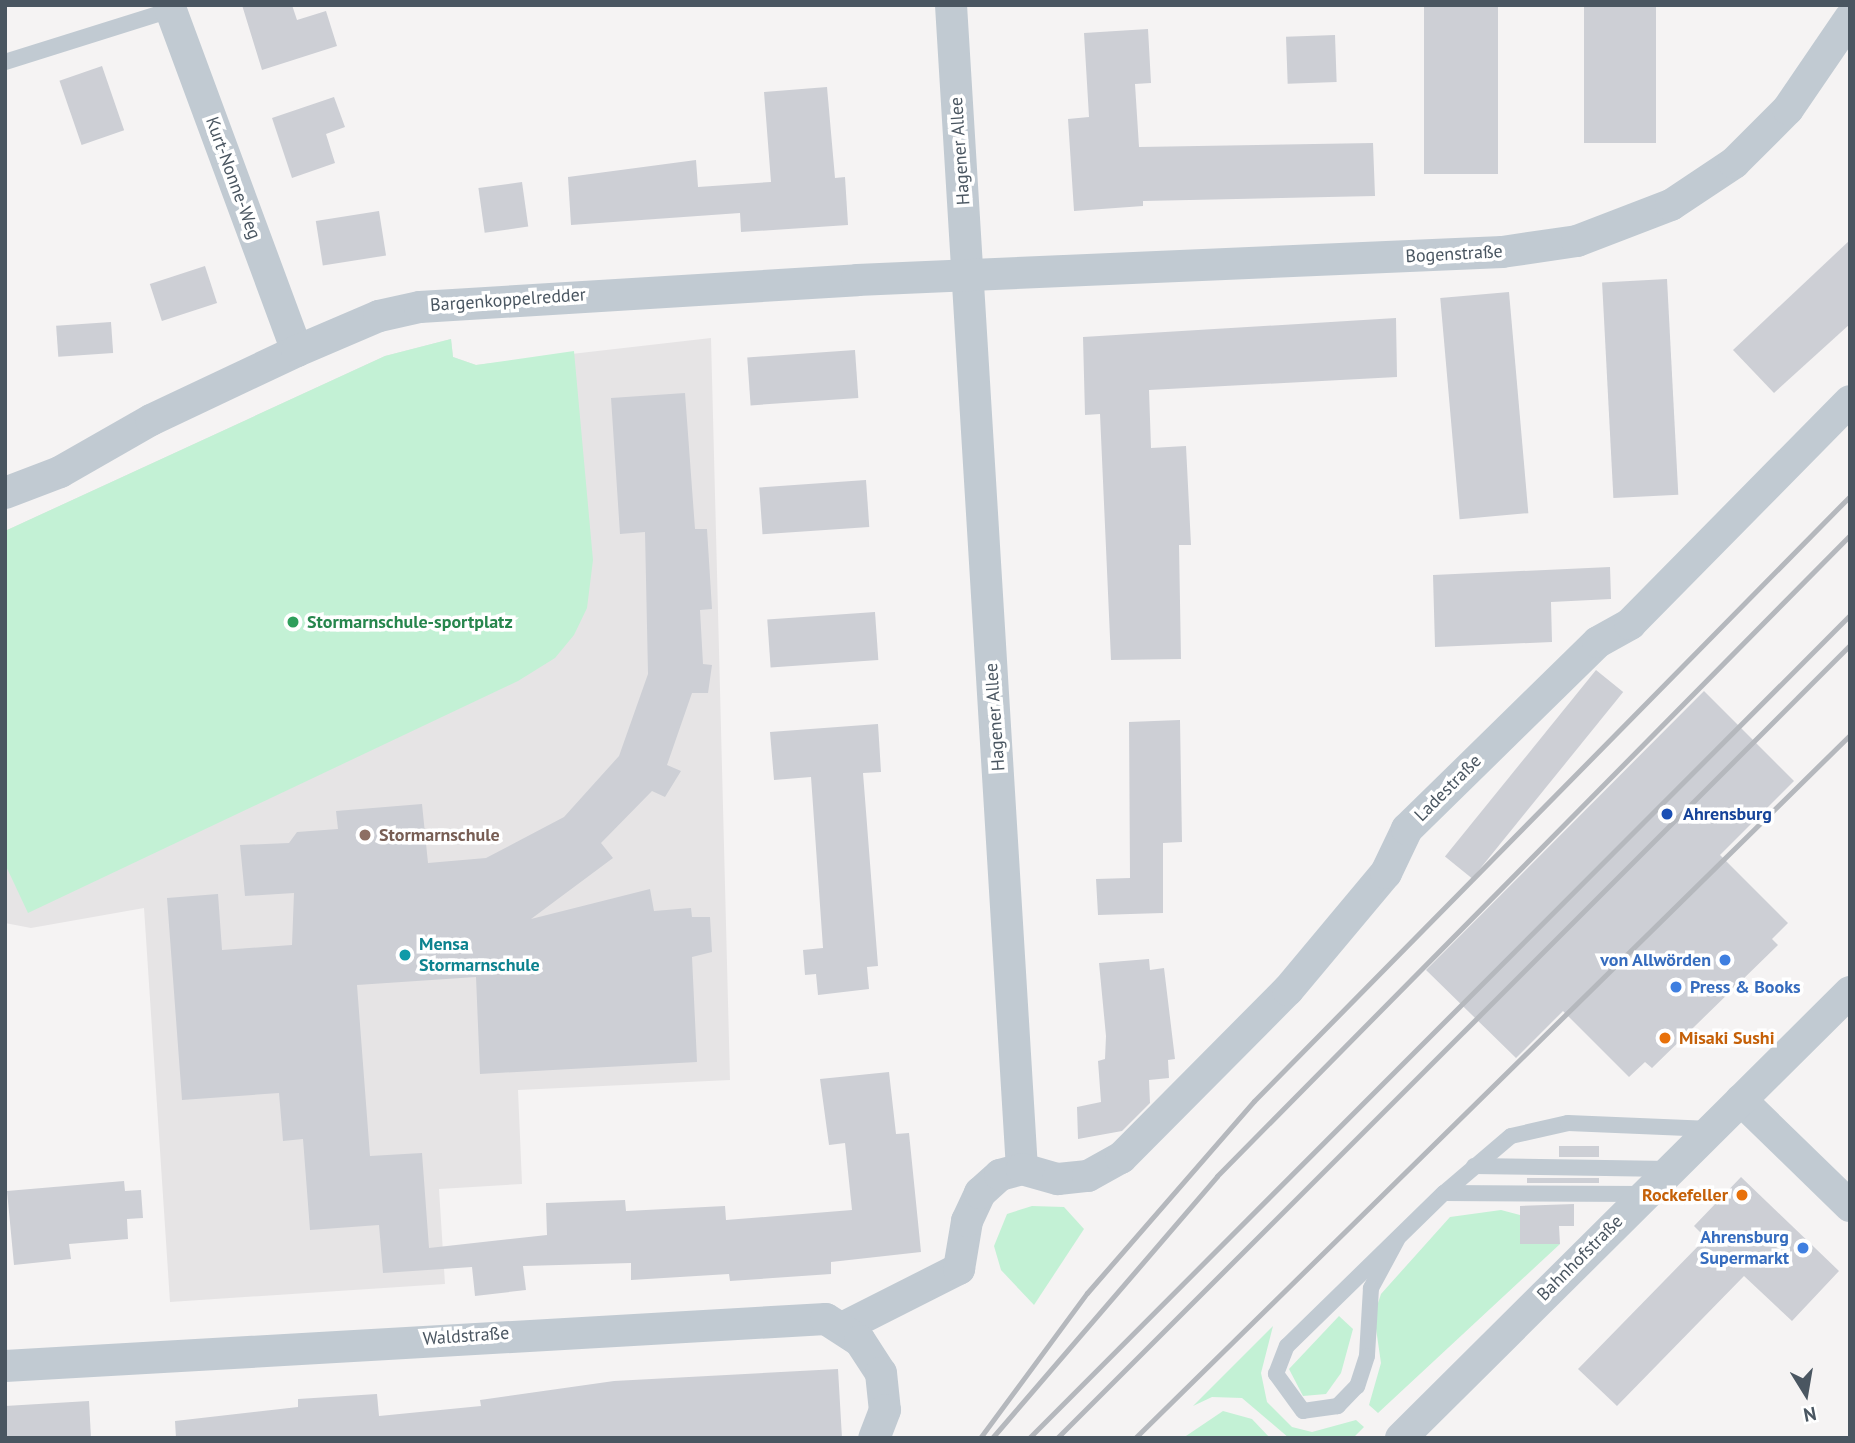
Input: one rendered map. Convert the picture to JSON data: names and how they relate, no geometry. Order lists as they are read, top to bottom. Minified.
{"streets":{"street":["Hagener Allee","Kurt-Nonne-Weg","Bogenstraße","Bargenkoppelredder","Ladestraße","Bahnhofstraße","Waldstraße"]},"crossings":[["Hagener Allee","Bogenstraße"],["Hagener Allee","Bargenkoppelredder"],["Hagener Allee","Ladestraße"],["Kurt-Nonne-Weg","Bargenkoppelredder"],["Bogenstraße","Bargenkoppelredder"]],"places":["Stormarnschule-sportplatz","Ahrensburg","Stormarnschule","Mensa Stormarnschule","von Allwörden","Press & Books","Misaki Sushi","Rockefeller","Ahrensburg Supermarkt"],"north":"bottom"}
